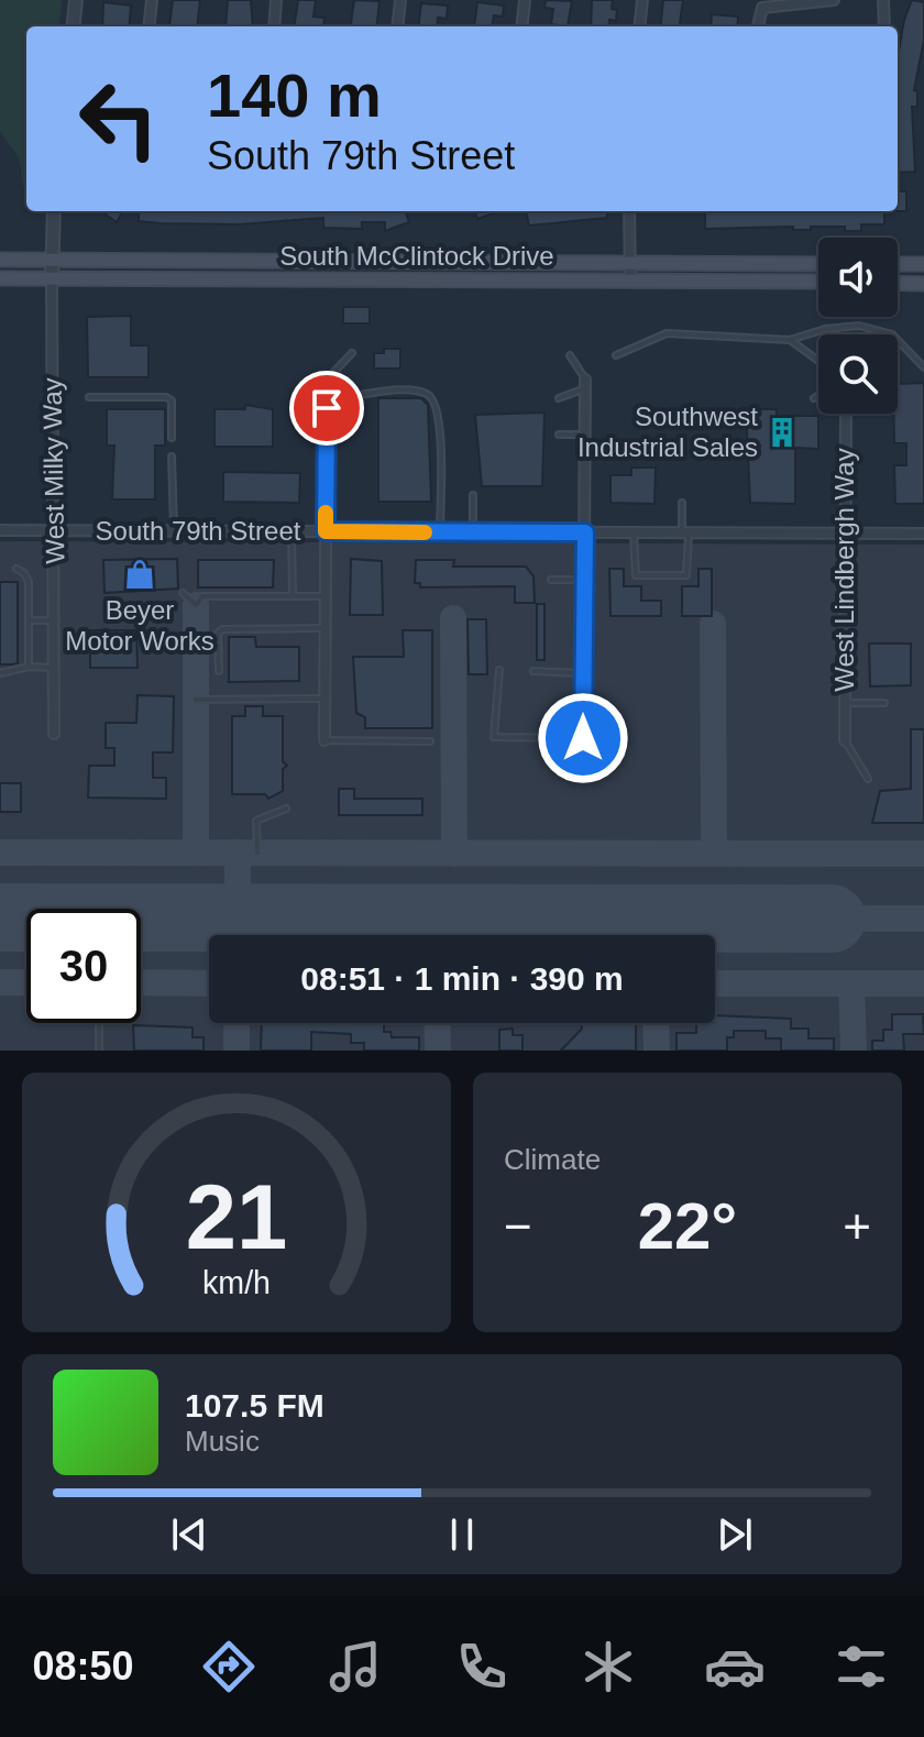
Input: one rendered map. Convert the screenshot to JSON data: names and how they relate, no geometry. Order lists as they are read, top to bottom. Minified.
{"streets":{"main road":["South McClintock Drive"],"street":["West Milky Way","South 79th Street","West Lindbergh Way"]},"crossings":[["South McClintock Drive","West Milky Way"],["West Milky Way","South 79th Street"],["South 79th Street","West Lindbergh Way"]],"places":{"building":["Southwest Industrial Sales"],"shop":["Beyer Motor Works"]},"page":{"turn":["140 m","South 79th Street"],"limit":"30","trip":"08:51 · 1 min · 390 m","tile":"Climate","heat":["−","22°","+"],"song":["107.5 FM","Music"],"tabs":"08:50","gauge":["21","km/h"]}}
